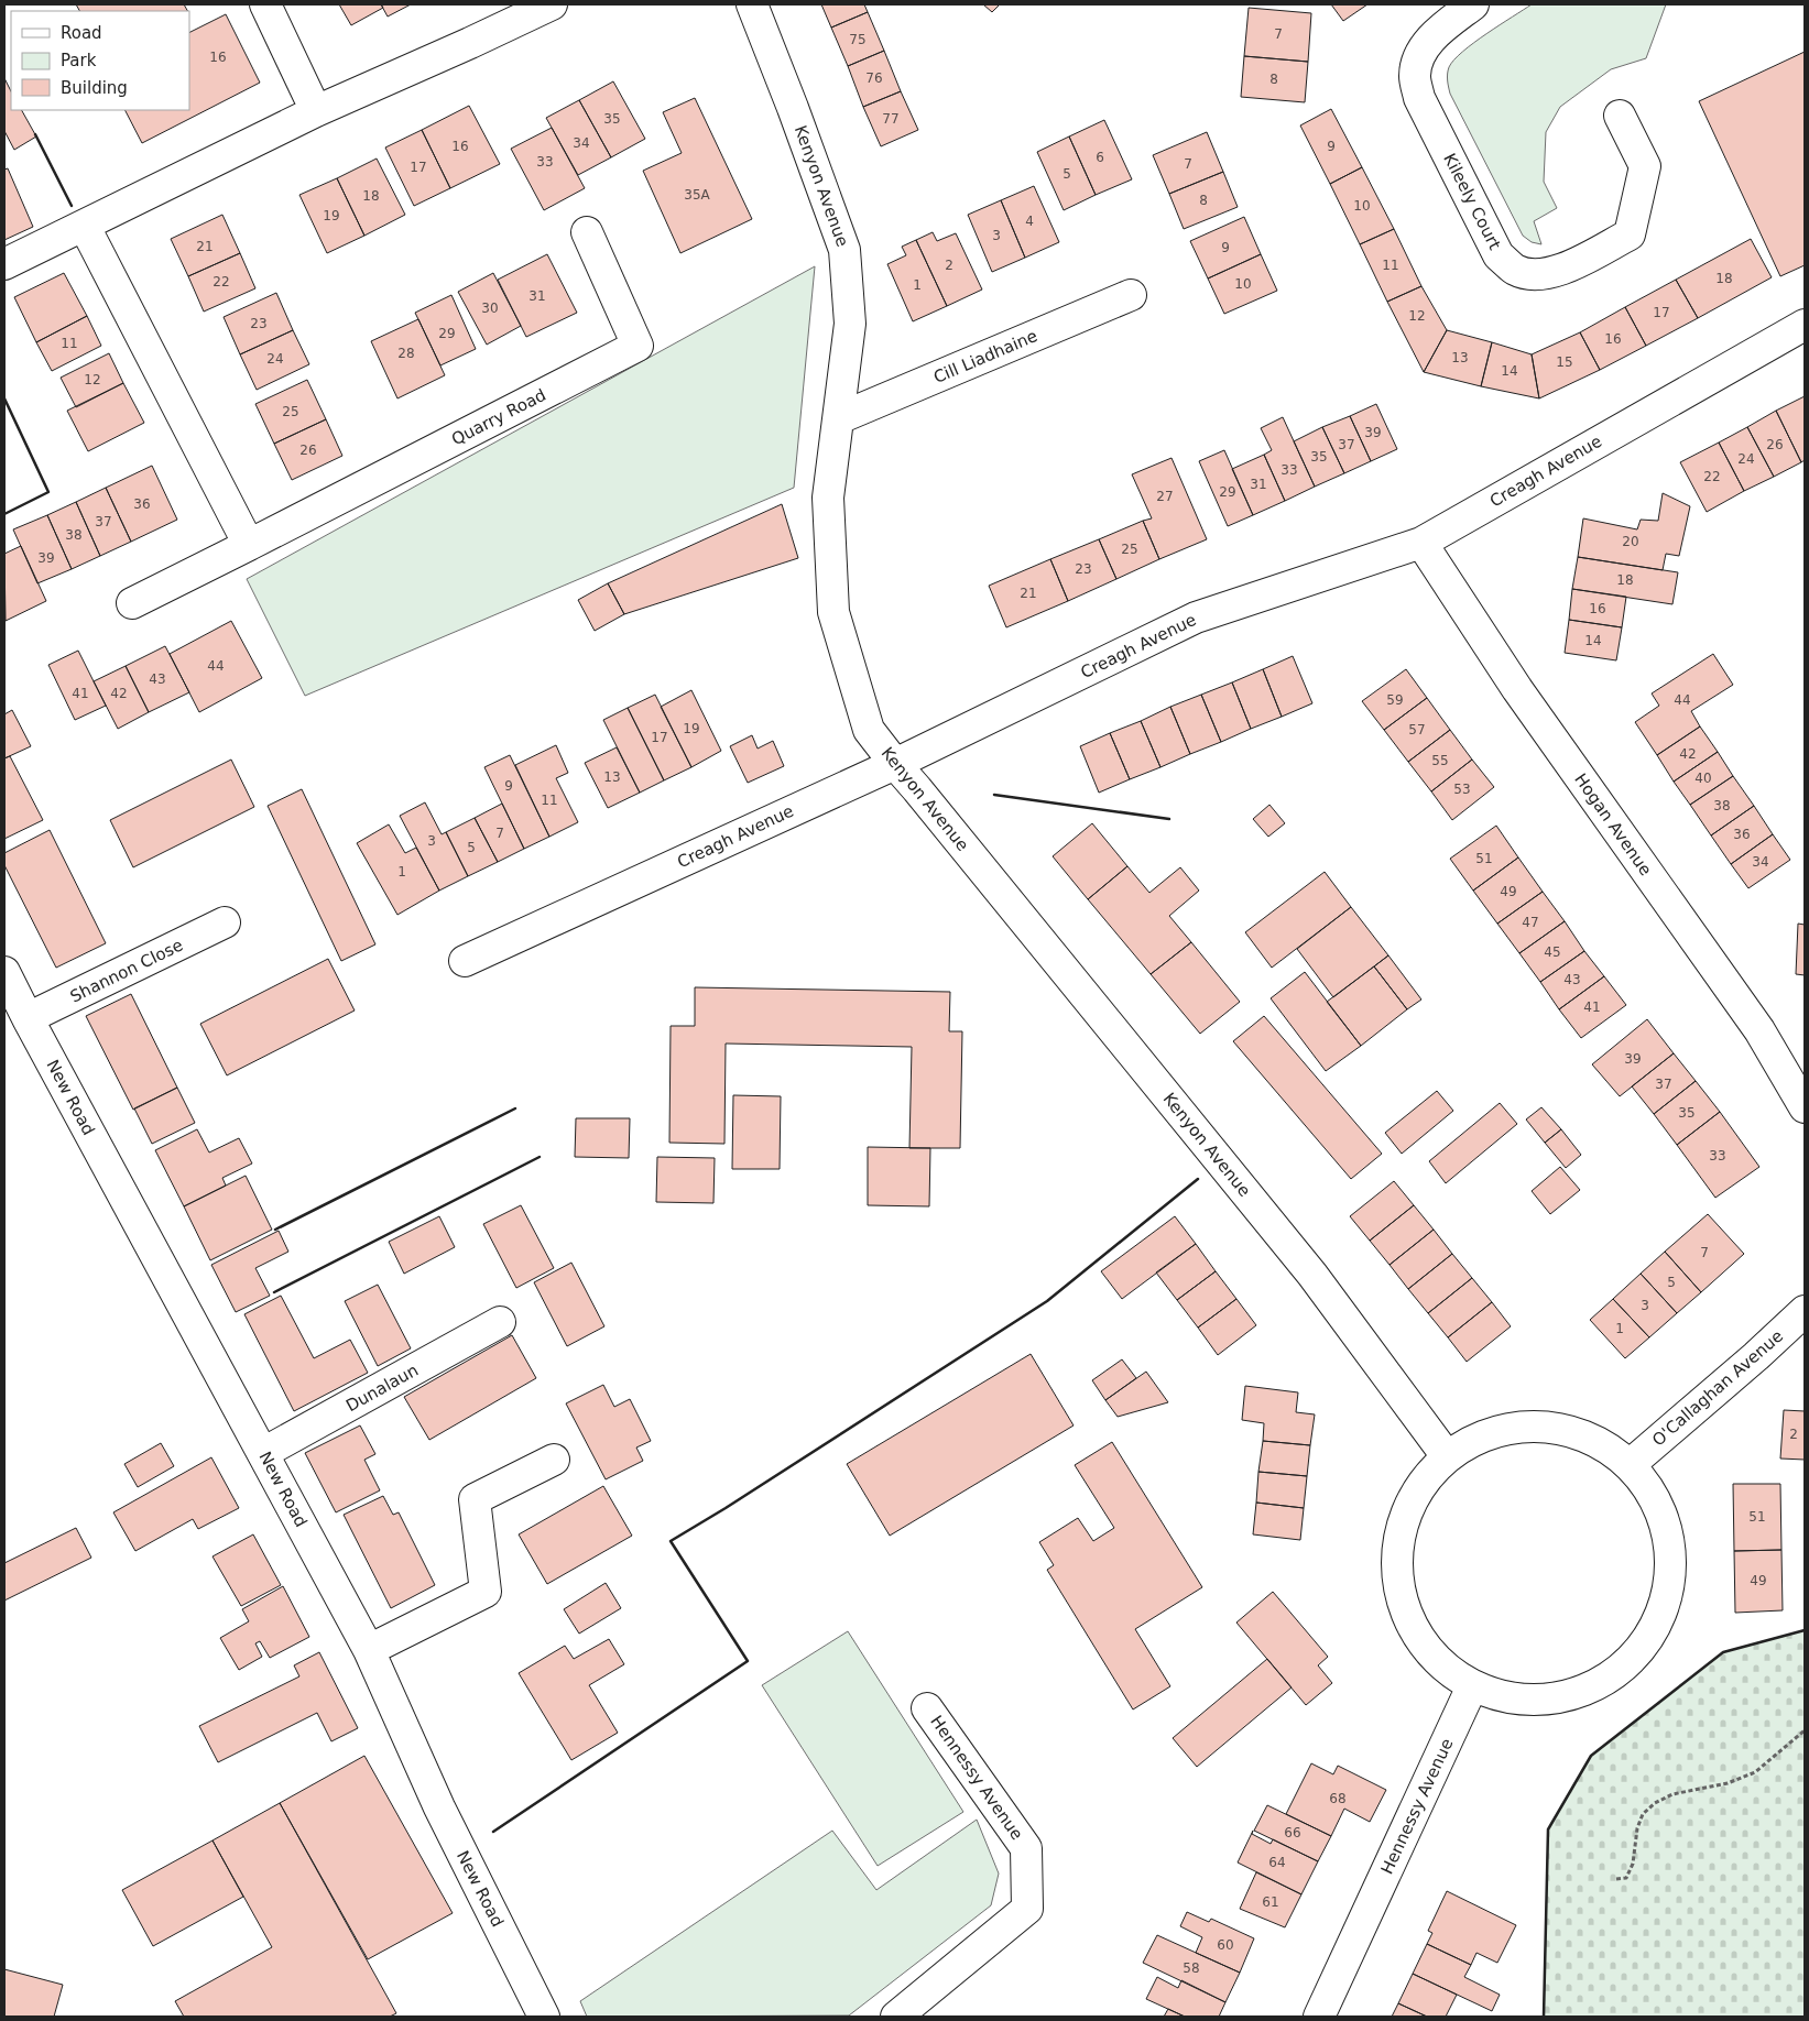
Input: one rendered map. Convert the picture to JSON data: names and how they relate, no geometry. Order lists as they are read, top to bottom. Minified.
{"streets":{"street":["Kenyon Avenue","Kileely Court","Cill Liadhaine","Quarry Road","Creagh Avenue","Hogan Avenue","Shannon Close","New Road","Dunalaun","O'Callaghan Avenue","Hennessy Avenue"]},"crossings":[["Kenyon Avenue","Cill Liadhaine"],["Kenyon Avenue","Creagh Avenue"],["Creagh Avenue","Hogan Avenue"],["Shannon Close","New Road"],["New Road","Dunalaun"]],"house_numbers":["7","75","16","76","8","35","77","34","16","9","6","33","7","17","5","35A","18","8","10","19","4","3","21","9","2","11","18","22","10","1","31","30","17","12","23","29","16","11","28","13","24","15","14","12","25","39","37","26","26","35","24","33","22","31","29","27","36","37","38","20","25","39","23","18","21","16","14","44","43","41","42","59","44","19","57","17","42","55","13","40","9","53","11","38","7","36","3","5","51","34","1","49","47","45","43","41","39","37","35","33","7","5","3","1","2","51","49","68","66","64","61","60","58"],"legend":["Road","Park","Building"]}
